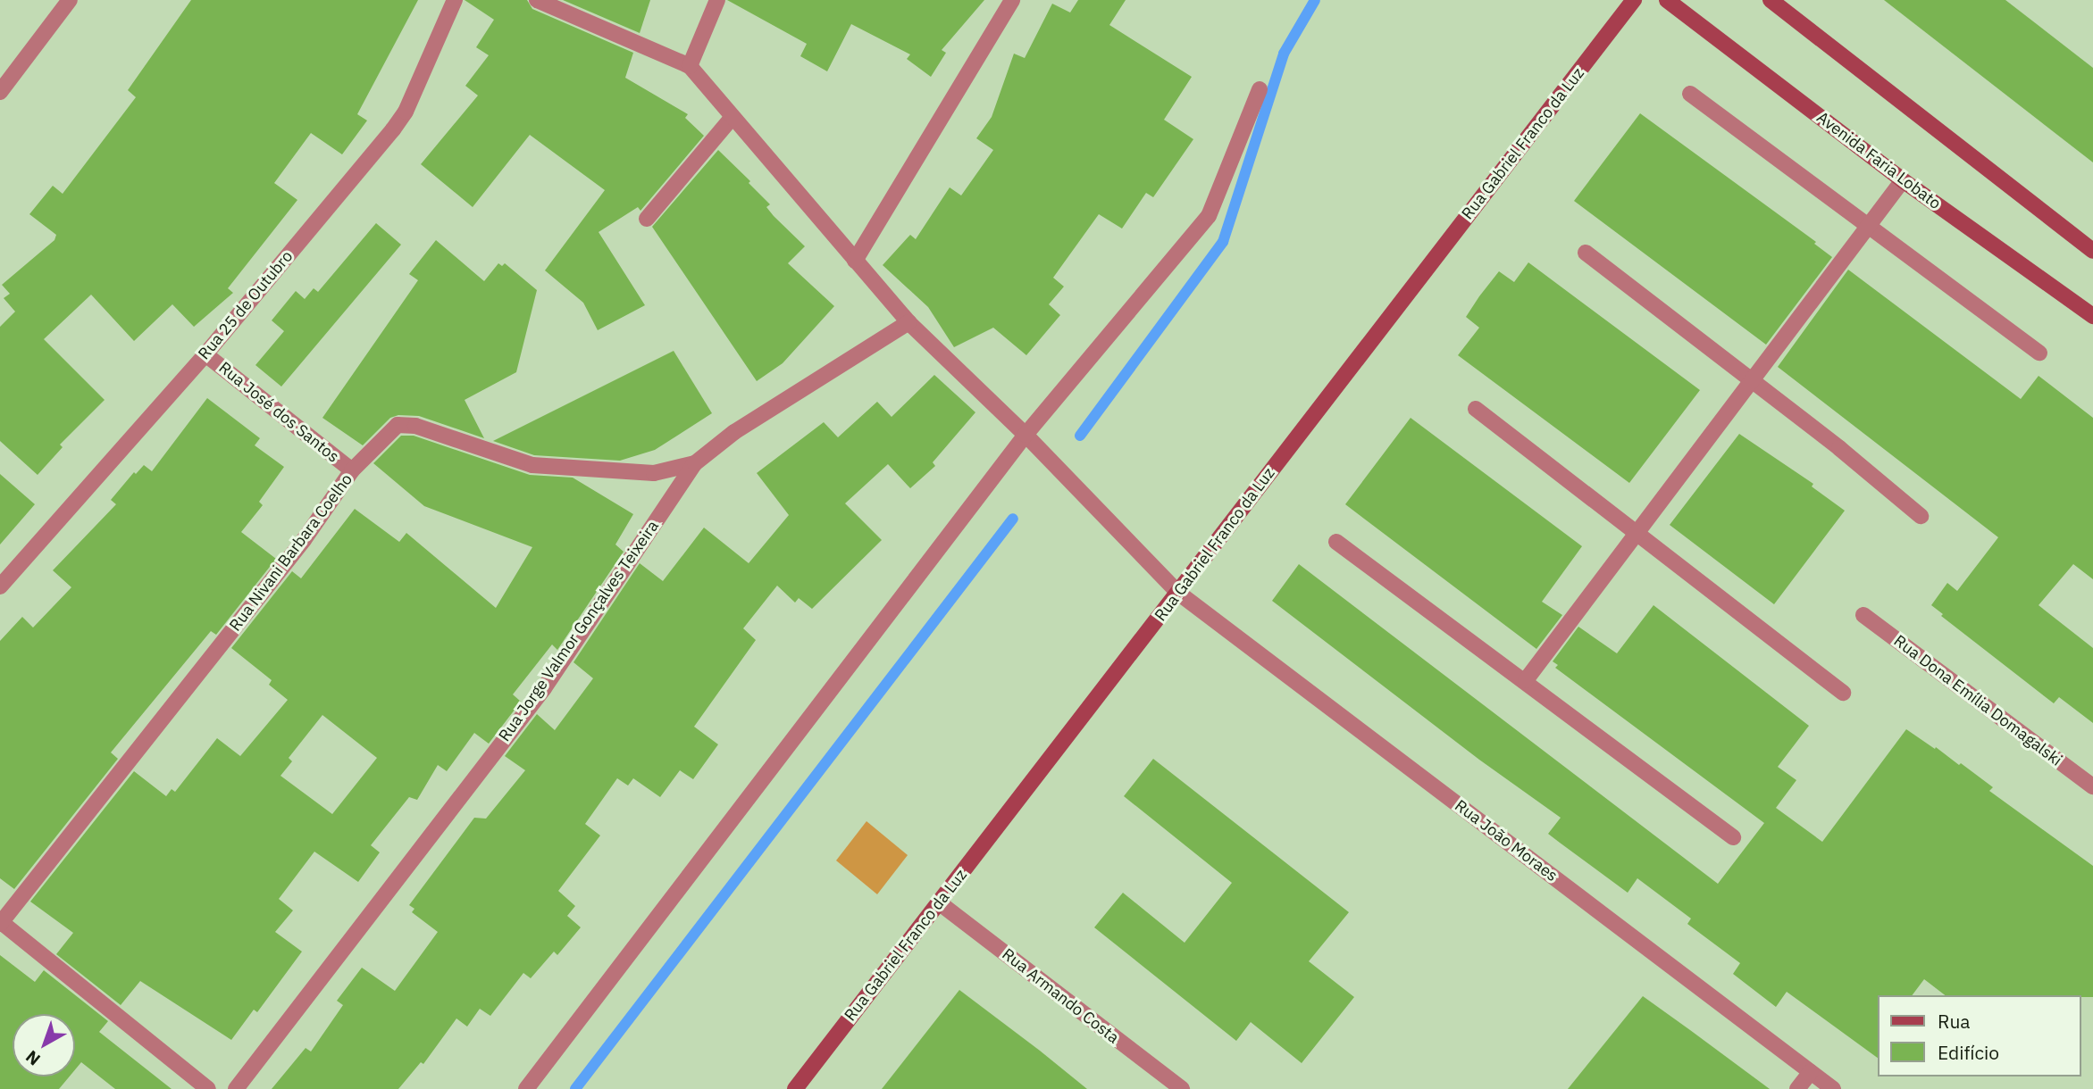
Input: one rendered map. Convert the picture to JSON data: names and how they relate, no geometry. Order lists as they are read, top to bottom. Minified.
{"streets":{"street":["Rua Gabriel Franco da Luz","Avenida Faria Lobato","Rua 25 de Outubro","Rua José dos Santos","Rua Nivani Barbara Coelho","Rua Jorge Valmor Gonçalves Teixeira","Rua Dona Emília Domagalski","Rua João Moraes","Rua Armando Costa"]},"crossings":[["Rua Gabriel Franco da Luz","Rua João Moraes"],["Rua Gabriel Franco da Luz","Rua Armando Costa"],["Rua 25 de Outubro","Rua José dos Santos"],["Rua José dos Santos","Rua Nivani Barbara Coelho"],["Rua Nivani Barbara Coelho","Rua Jorge Valmor Gonçalves Teixeira"],["Rua Jorge Valmor Gonçalves Teixeira","Rua João Moraes"]],"legend":["Rua","Edifício"],"north":"bottom left"}
